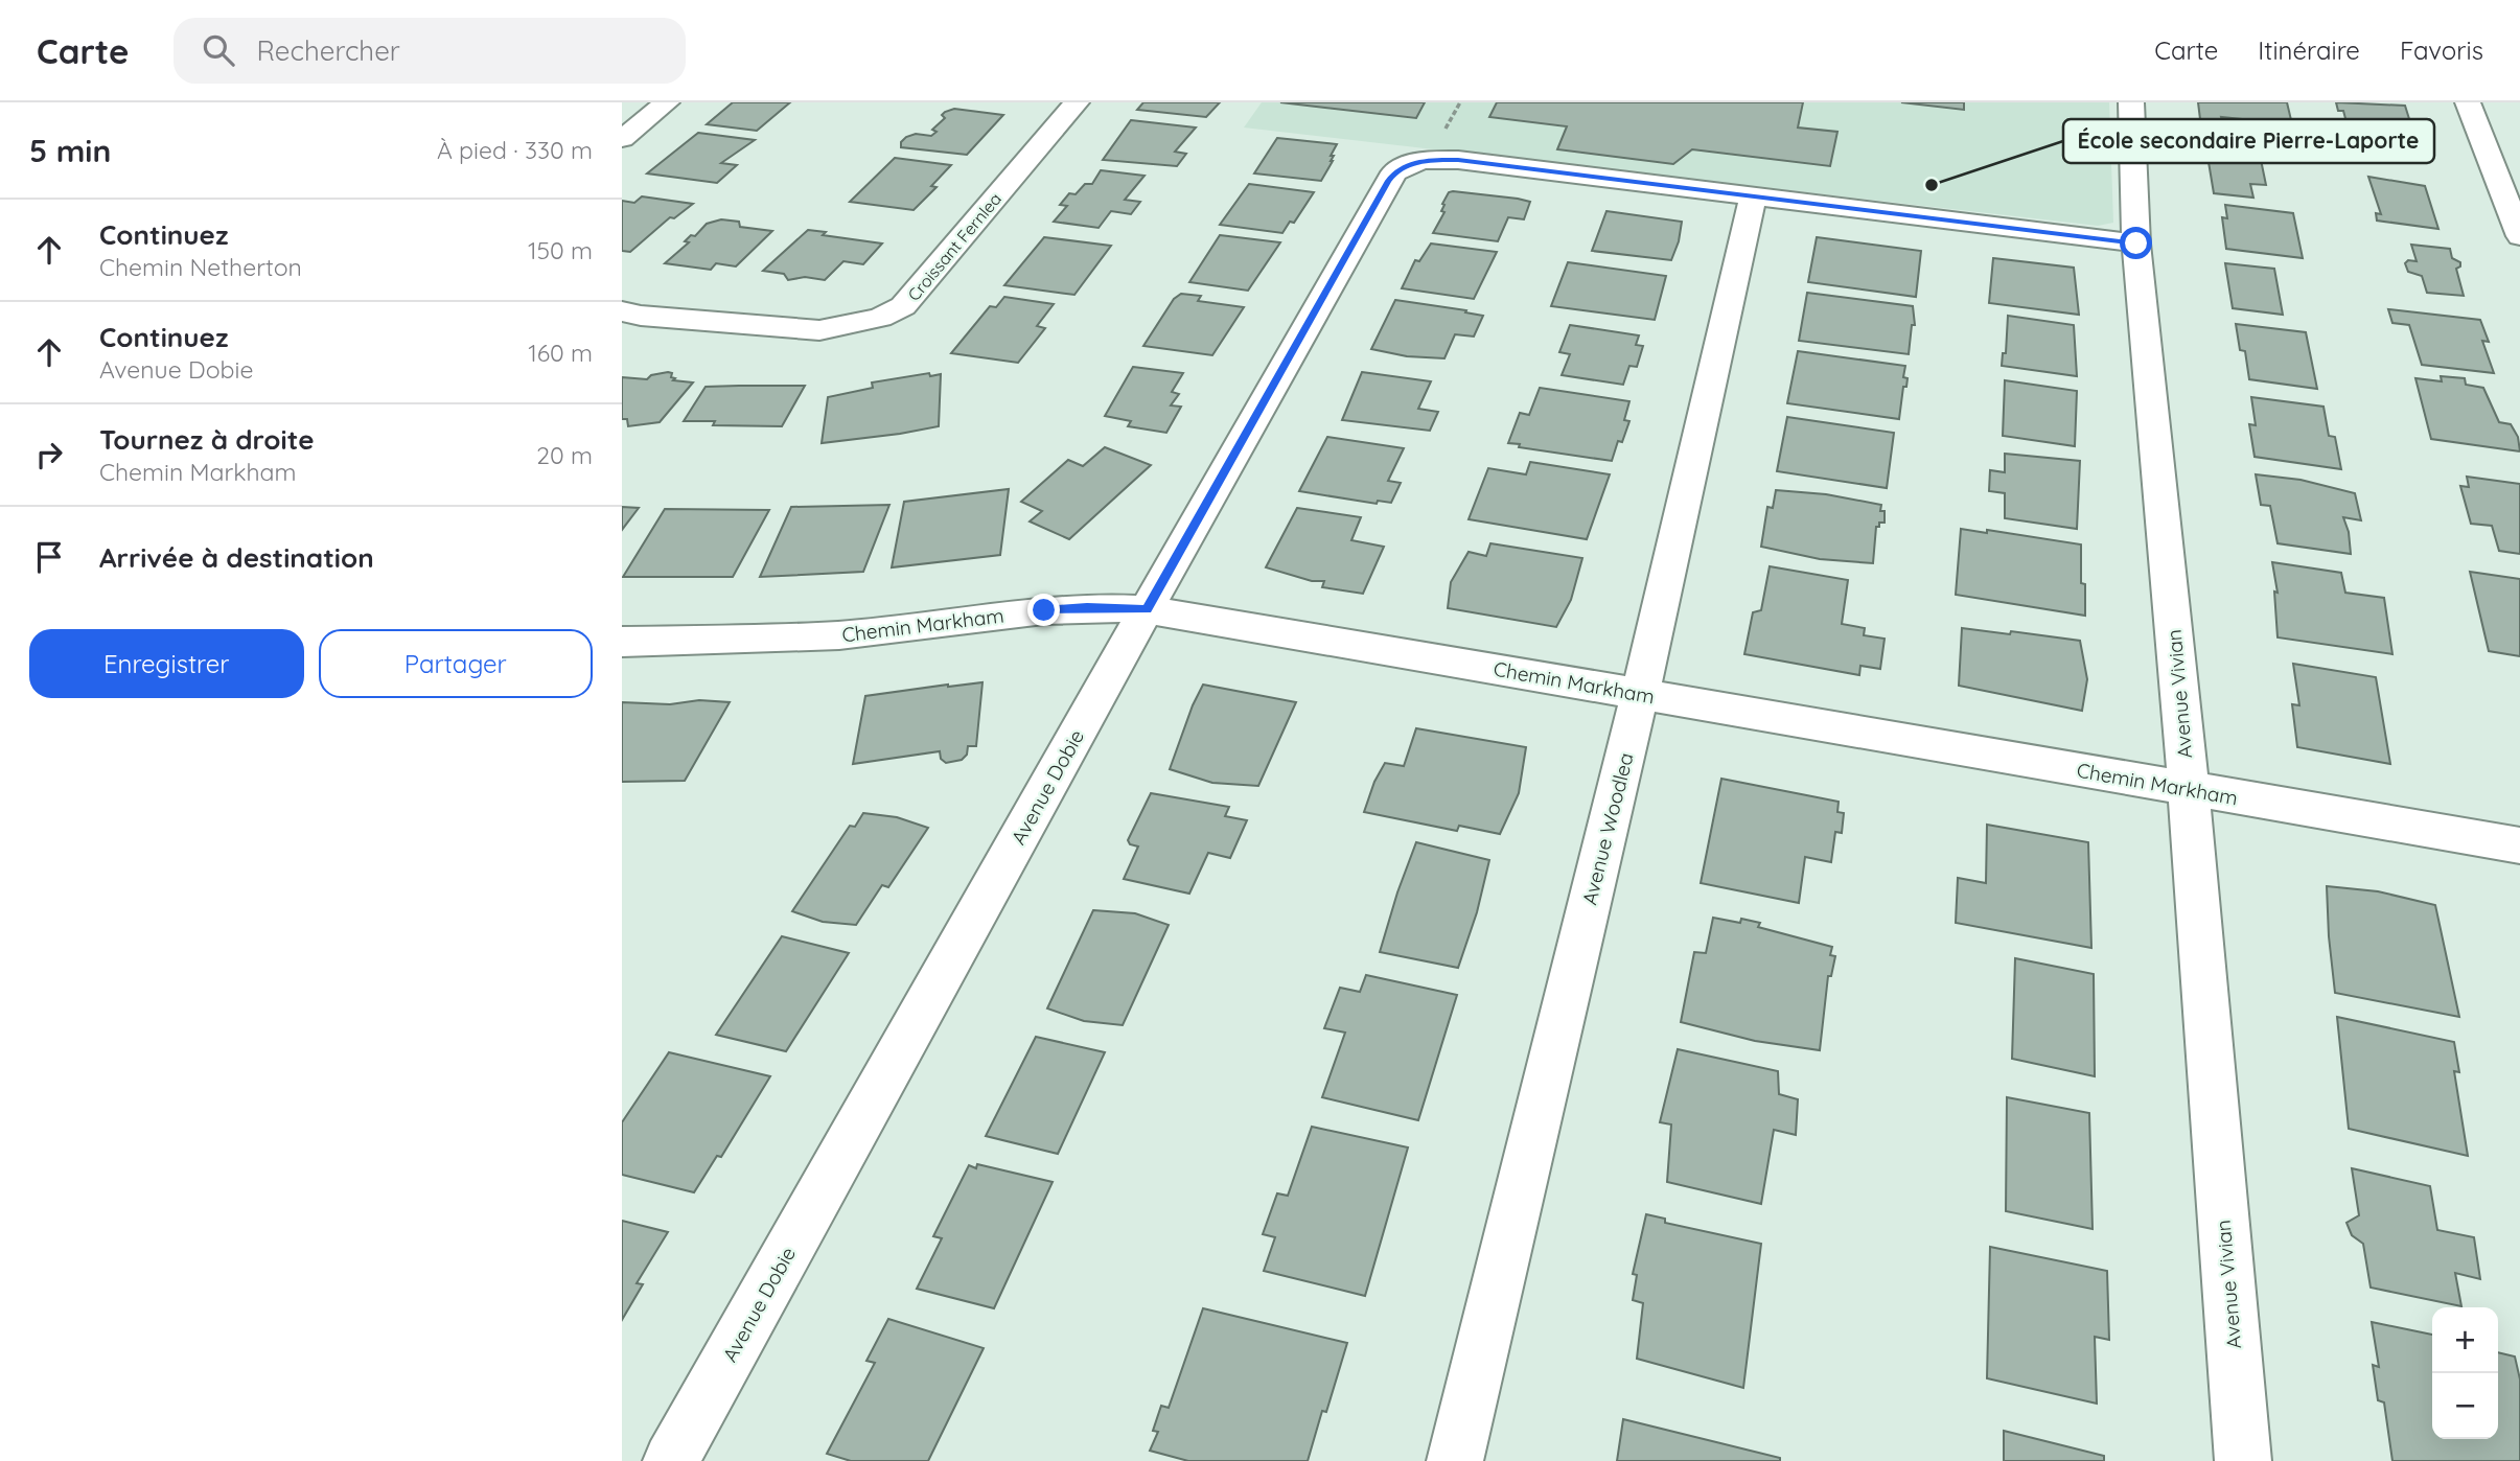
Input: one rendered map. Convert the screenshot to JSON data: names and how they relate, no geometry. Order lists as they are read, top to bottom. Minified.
{"streets":{"street":["Croissant Fernlea","Chemin Markham","Avenue Vivian","Avenue Dobie","Avenue Woodlea"]},"crossings":[["Chemin Markham","Avenue Vivian"],["Chemin Markham","Avenue Dobie"],["Chemin Markham","Avenue Woodlea"],["Avenue Vivian","Avenue Dobie"],["Avenue Dobie","Avenue Woodlea"]],"places":["École secondaire Pierre-Laporte"],"page":{"header":"Carte","search":"Rechercher","nav":["Carte","Itinéraire","Favoris"],"heading":["5 min","À pied · 330 m"],"list":[["Continuez","Chemin Netherton","150 m"],["Continuez","Avenue Dobie","160 m"],["Tournez à droite","Chemin Markham","20 m"],"Arrivée à destination"],"buttons":["Enregistrer","Partager"],"map_buttons":["+","−"]}}
